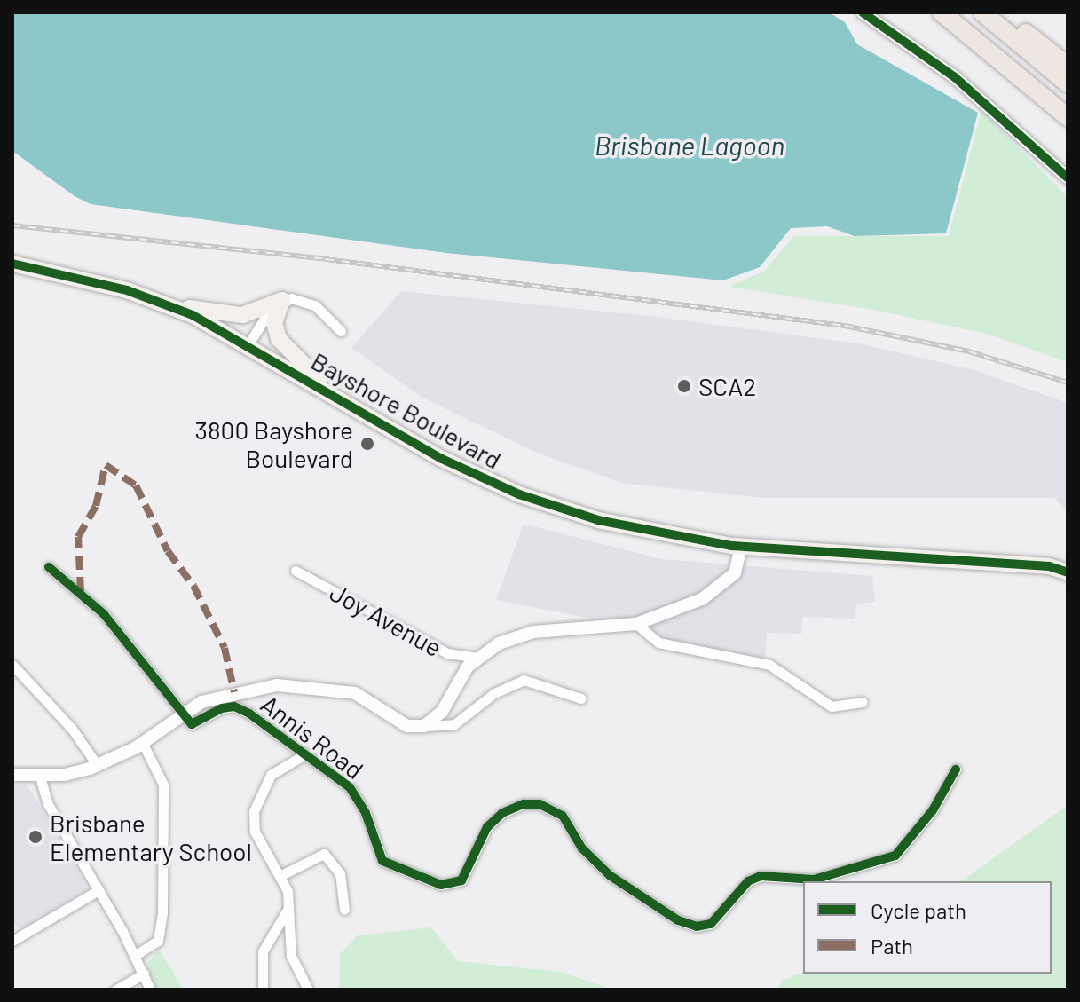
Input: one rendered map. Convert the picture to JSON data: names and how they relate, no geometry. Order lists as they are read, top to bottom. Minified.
{"streets":{"main road":["Bayshore Boulevard"],"street":["Joy Avenue","Annis Road"]},"water":["Brisbane Lagoon"],"places":["SCA2","3800 Bayshore Boulevard","Brisbane Elementary School"],"legend":["Cycle path","Path"]}
